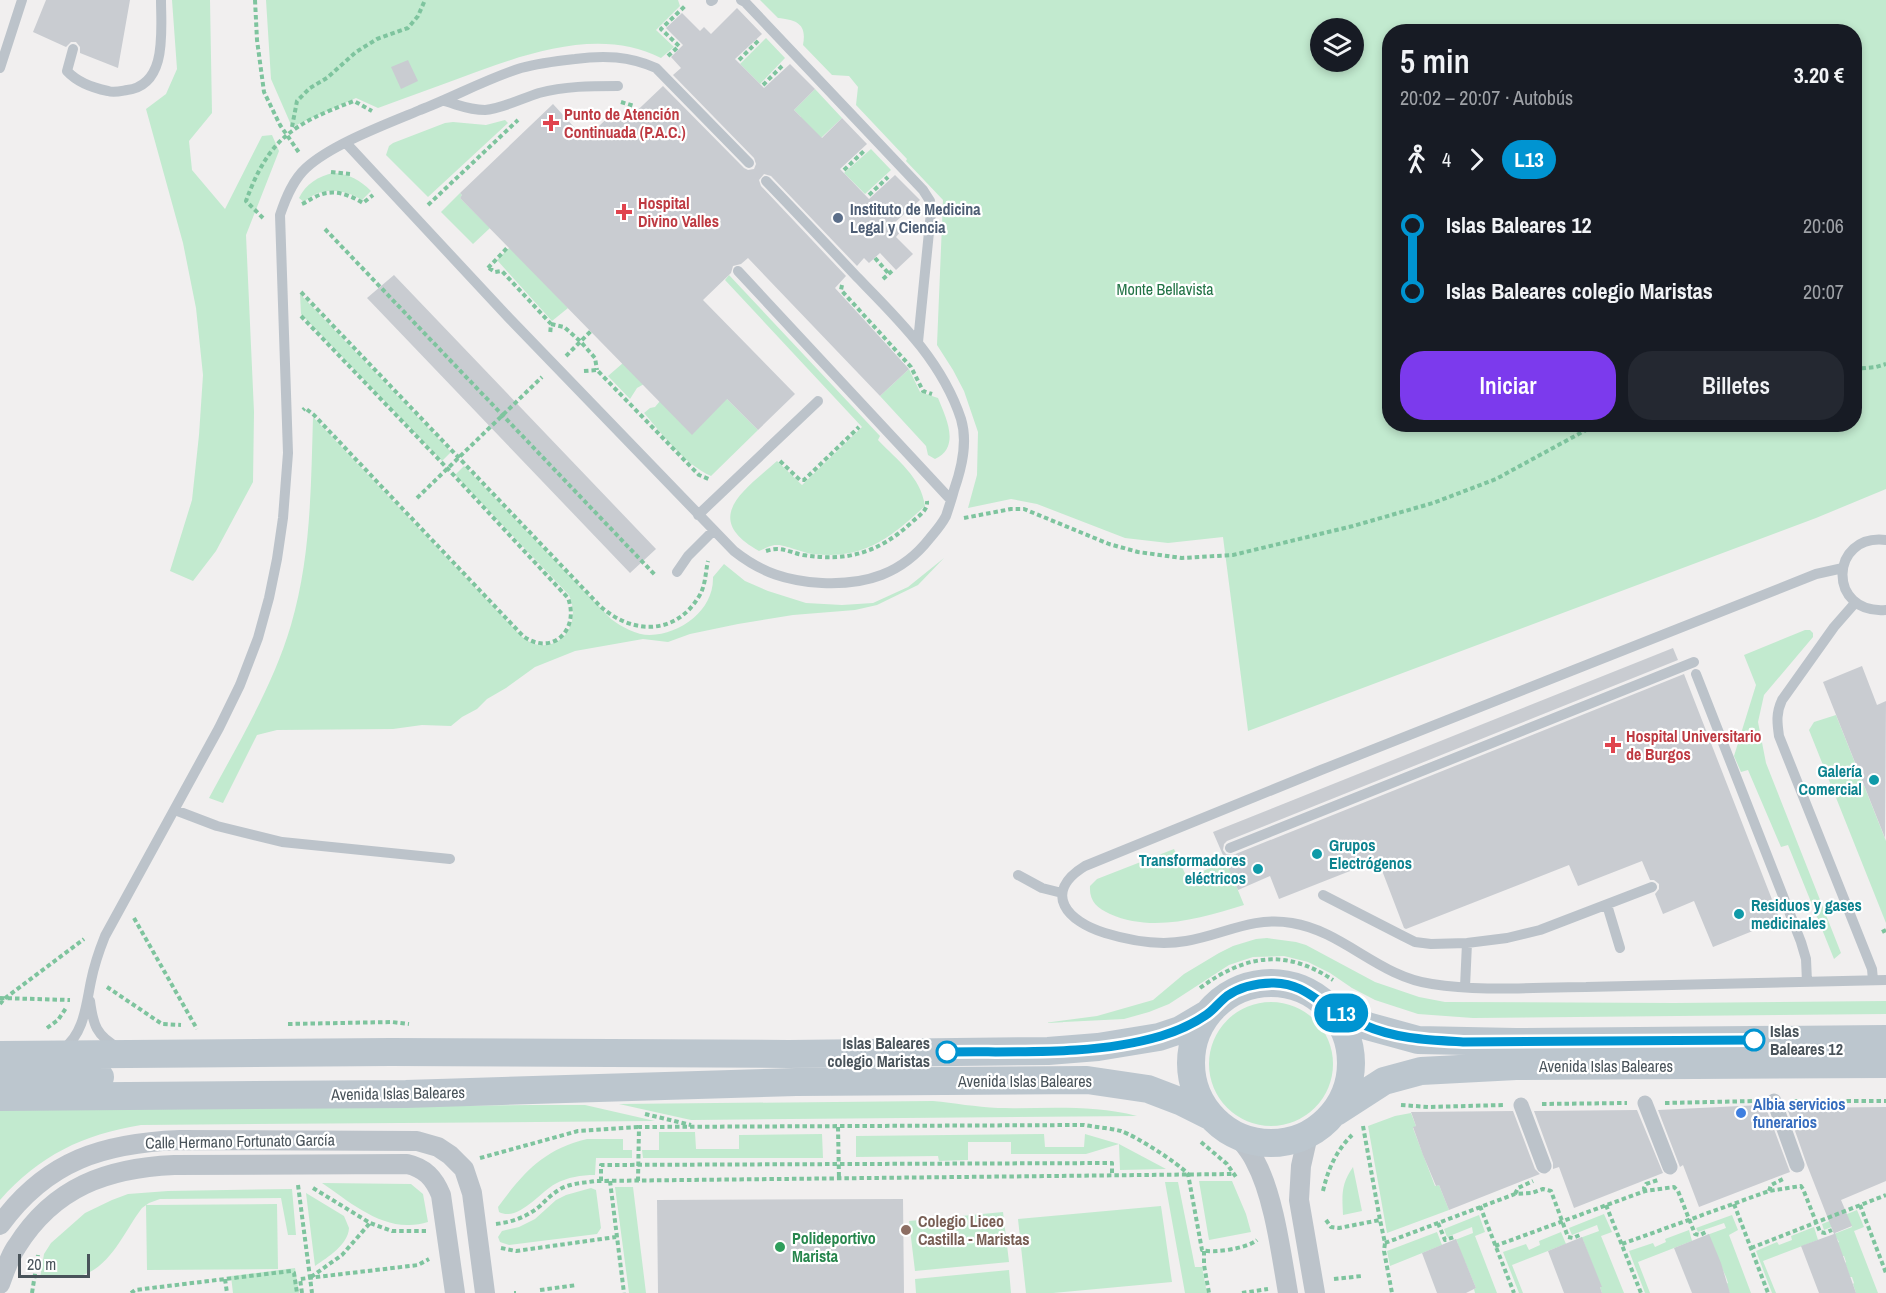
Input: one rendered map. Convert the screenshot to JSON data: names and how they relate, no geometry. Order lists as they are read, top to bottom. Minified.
{"streets":{"main road":["Avenida Islas Baleares"],"street":["Calle Hermano Fortunato García"]},"parks":["Monte Bellavista"],"places":{"health":["Punto de Atención Continuada (P.A.C.)","Hospital Divino Valles","Hospital Universitario de Burgos"],"other":["Instituto de Medicina Legal y Ciencia","Galería Comercial","Grupos Electrógenos","Transformadores eléctricos","Residuos y gases medicinales","Islas Baleares 12","Islas Baleares colegio Maristas","Albia servicios funerarios","Colegio Liceo Castilla - Maristas","Polideportivo Marista"]},"lines":["bus line L13"],"scale_bar":"20 m","page":{"on_map":"L13","heading":["5 min","20:02 – 20:07 · Autobús","3.20 €"],"legs":["4","L13"],"list":[{"name":"Islas Baleares 12","value":"20:06"},{"name":"Islas Baleares colegio Maristas","value":"20:07"}],"buttons":["Iniciar","Billetes"],"scale":"20 m"}}
